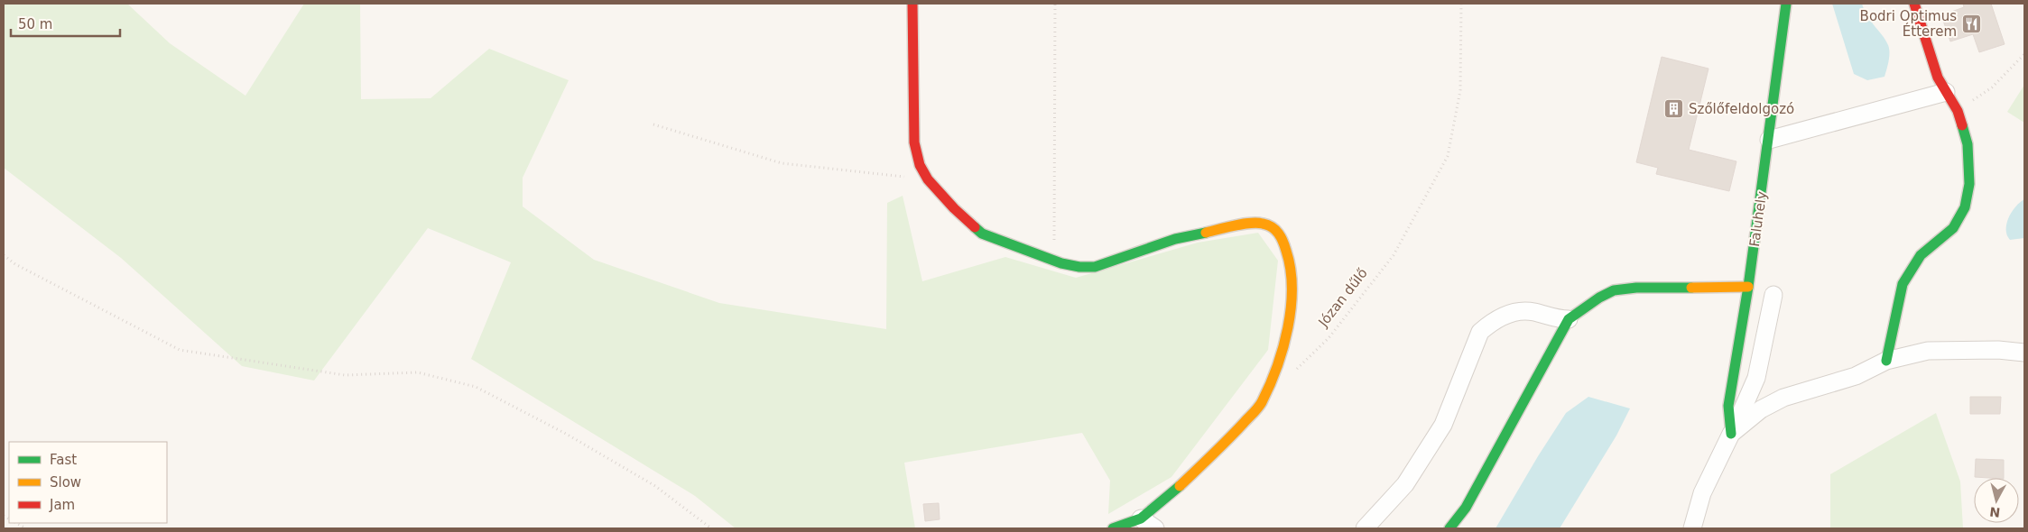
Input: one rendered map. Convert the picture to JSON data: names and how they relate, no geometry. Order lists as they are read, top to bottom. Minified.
{"streets":{"street":["Faluhely"],"path":["Józan dűlő"]},"places":{"restaurant":["Bodri Optimus Étterem"],"building":["Szőlőfeldolgozó"]},"legend":["Fast","Slow","Jam"],"scale_bar":"50 m","north":"bottom"}
